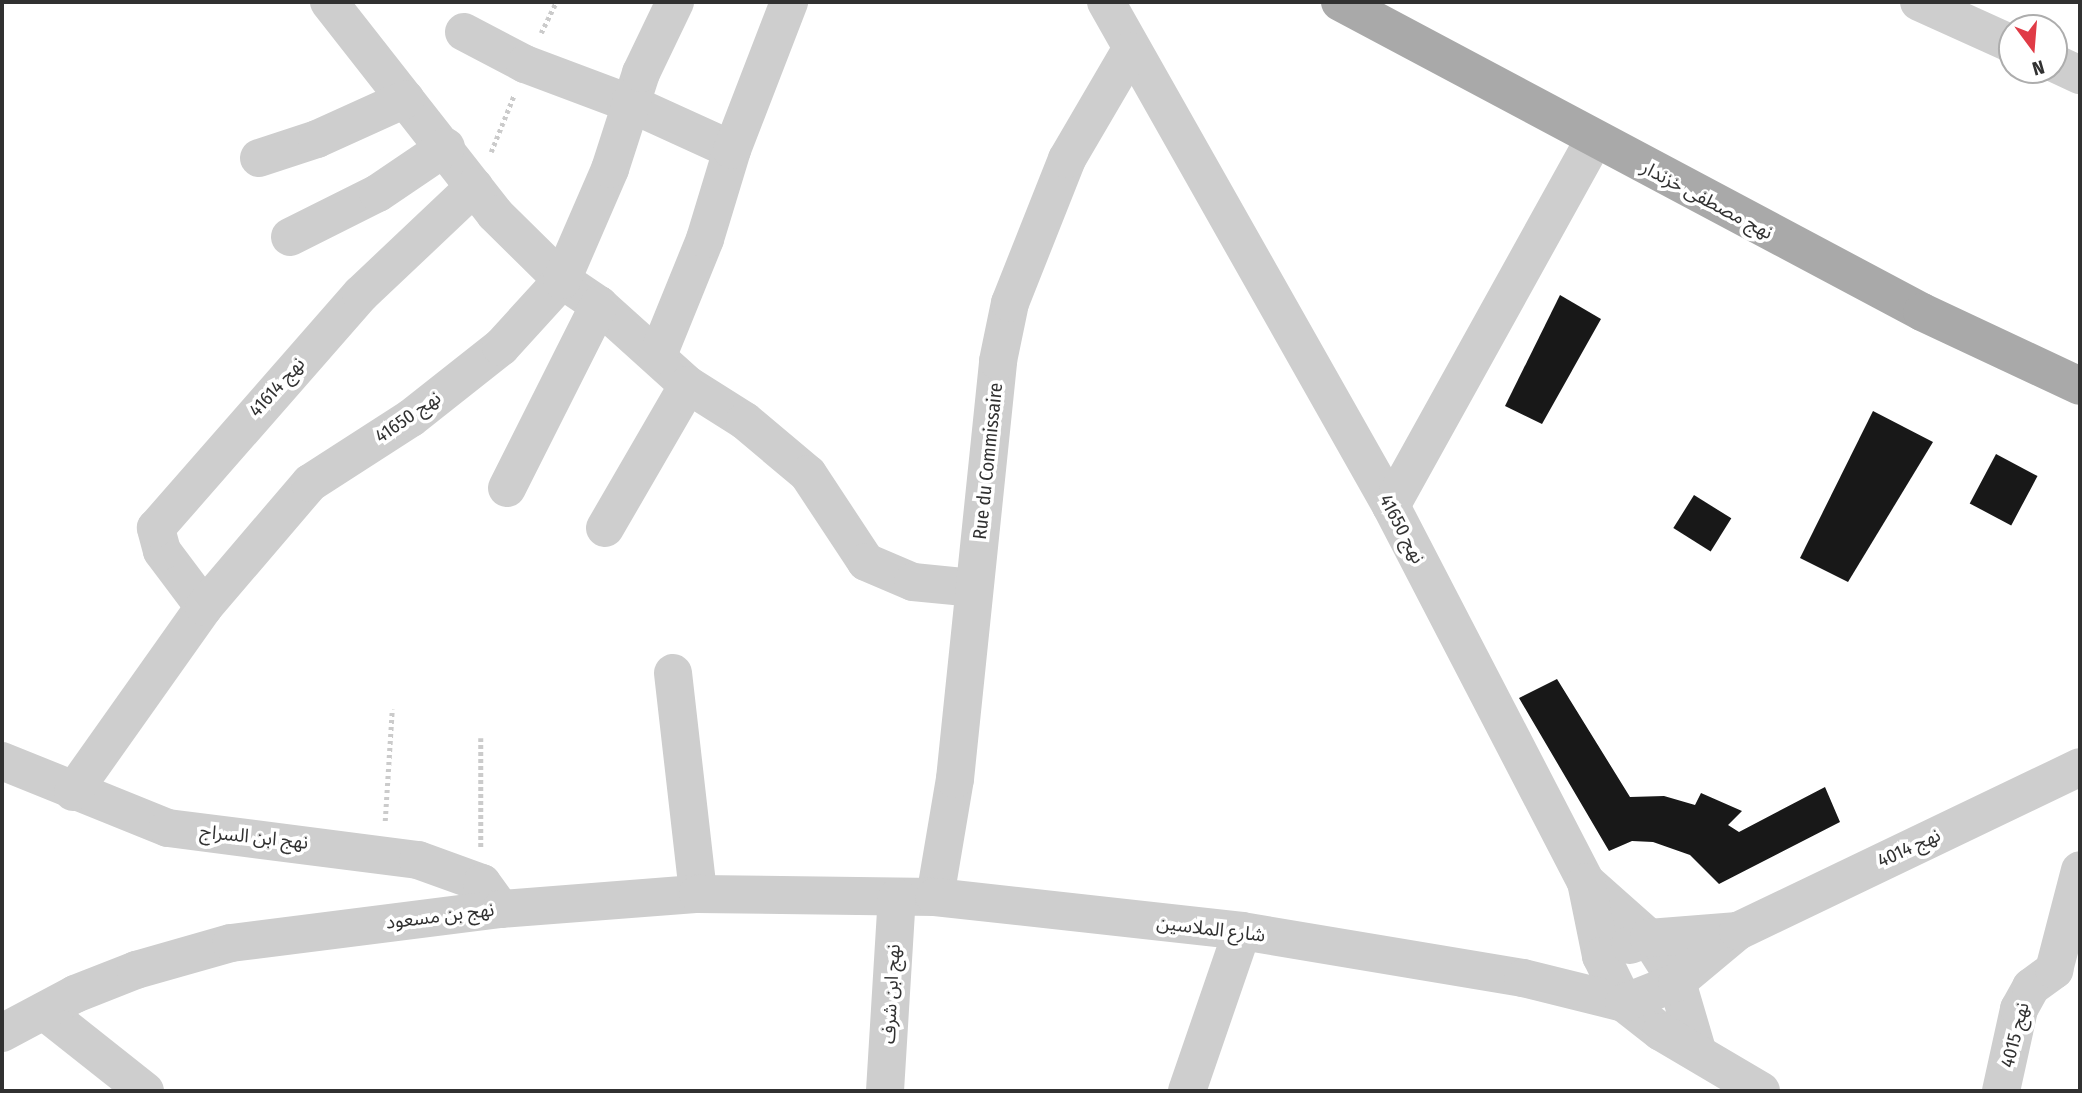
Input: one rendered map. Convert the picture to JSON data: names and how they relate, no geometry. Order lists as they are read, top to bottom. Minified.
{"streets":{"main road":["نهج مصطفى خزندار"],"street":["نهج 41614","نهج 41650","Rue du Commissaire","نهج ابن السراج","نهج 4014","نهج بن مسعود","شارع الملاسين","نهج ابن شرف","نهج 4015"]},"crossings":[["نهج 41614","نهج 41650"],["نهج 41650","Rue du Commissaire"],["نهج 41650","نهج ابن السراج"],["نهج 41650","نهج 4014"],["نهج 41650","شارع الملاسين"],["Rue du Commissaire","شارع الملاسين"],["نهج ابن السراج","نهج بن مسعود"],["نهج 4014","شارع الملاسين"],["نهج بن مسعود","شارع الملاسين"],["نهج بن مسعود","نهج ابن شرف"],["شارع الملاسين","نهج ابن شرف"]],"north":"bottom"}
